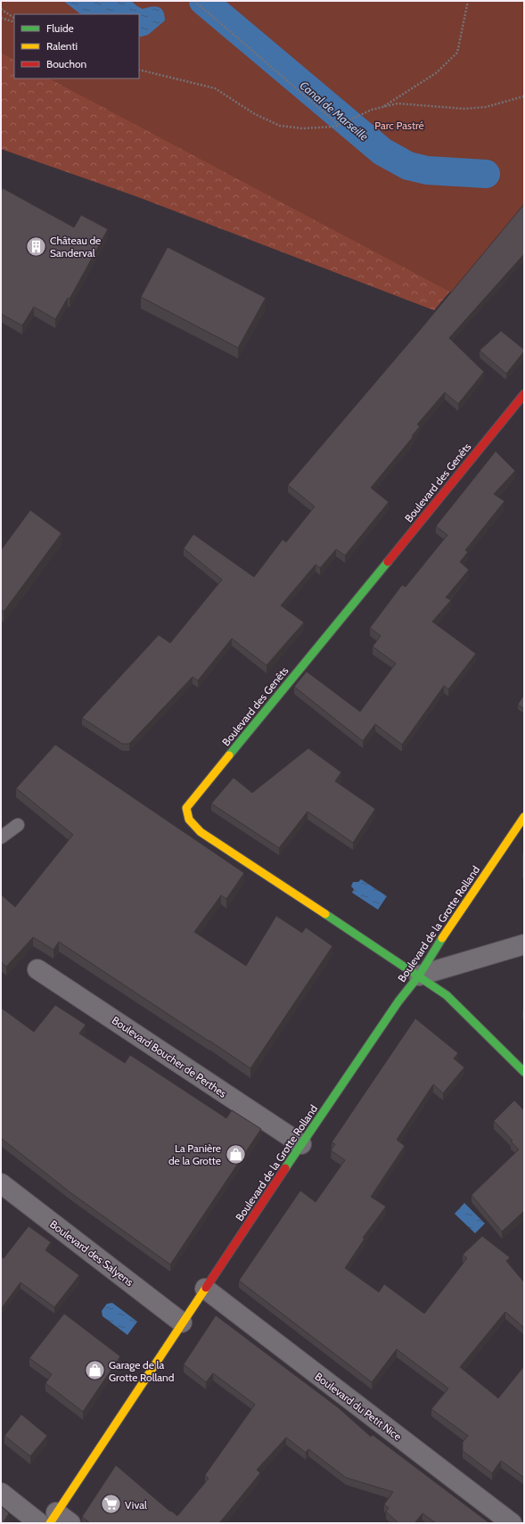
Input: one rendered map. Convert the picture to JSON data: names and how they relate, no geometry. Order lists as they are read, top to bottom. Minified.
{"streets":{"street":["Boulevard des Genêts","Boulevard de la Grotte Rolland","Boulevard Boucher de Perthes","Boulevard des Salyens","Boulevard du Petit Nice"]},"crossings":[["Boulevard des Genêts","Boulevard de la Grotte Rolland"],["Boulevard de la Grotte Rolland","Boulevard Boucher de Perthes"],["Boulevard de la Grotte Rolland","Boulevard des Salyens"],["Boulevard de la Grotte Rolland","Boulevard du Petit Nice"]],"water":["Canal de Marseille"],"parks":["Parc Pastré"],"places":{"building":["Château de Sanderval"],"shop":["La Panière de la Grotte","Garage de la Grotte Rolland"],"supermarket":["Vival"]},"legend":["Fluide","Ralenti","Bouchon"]}
